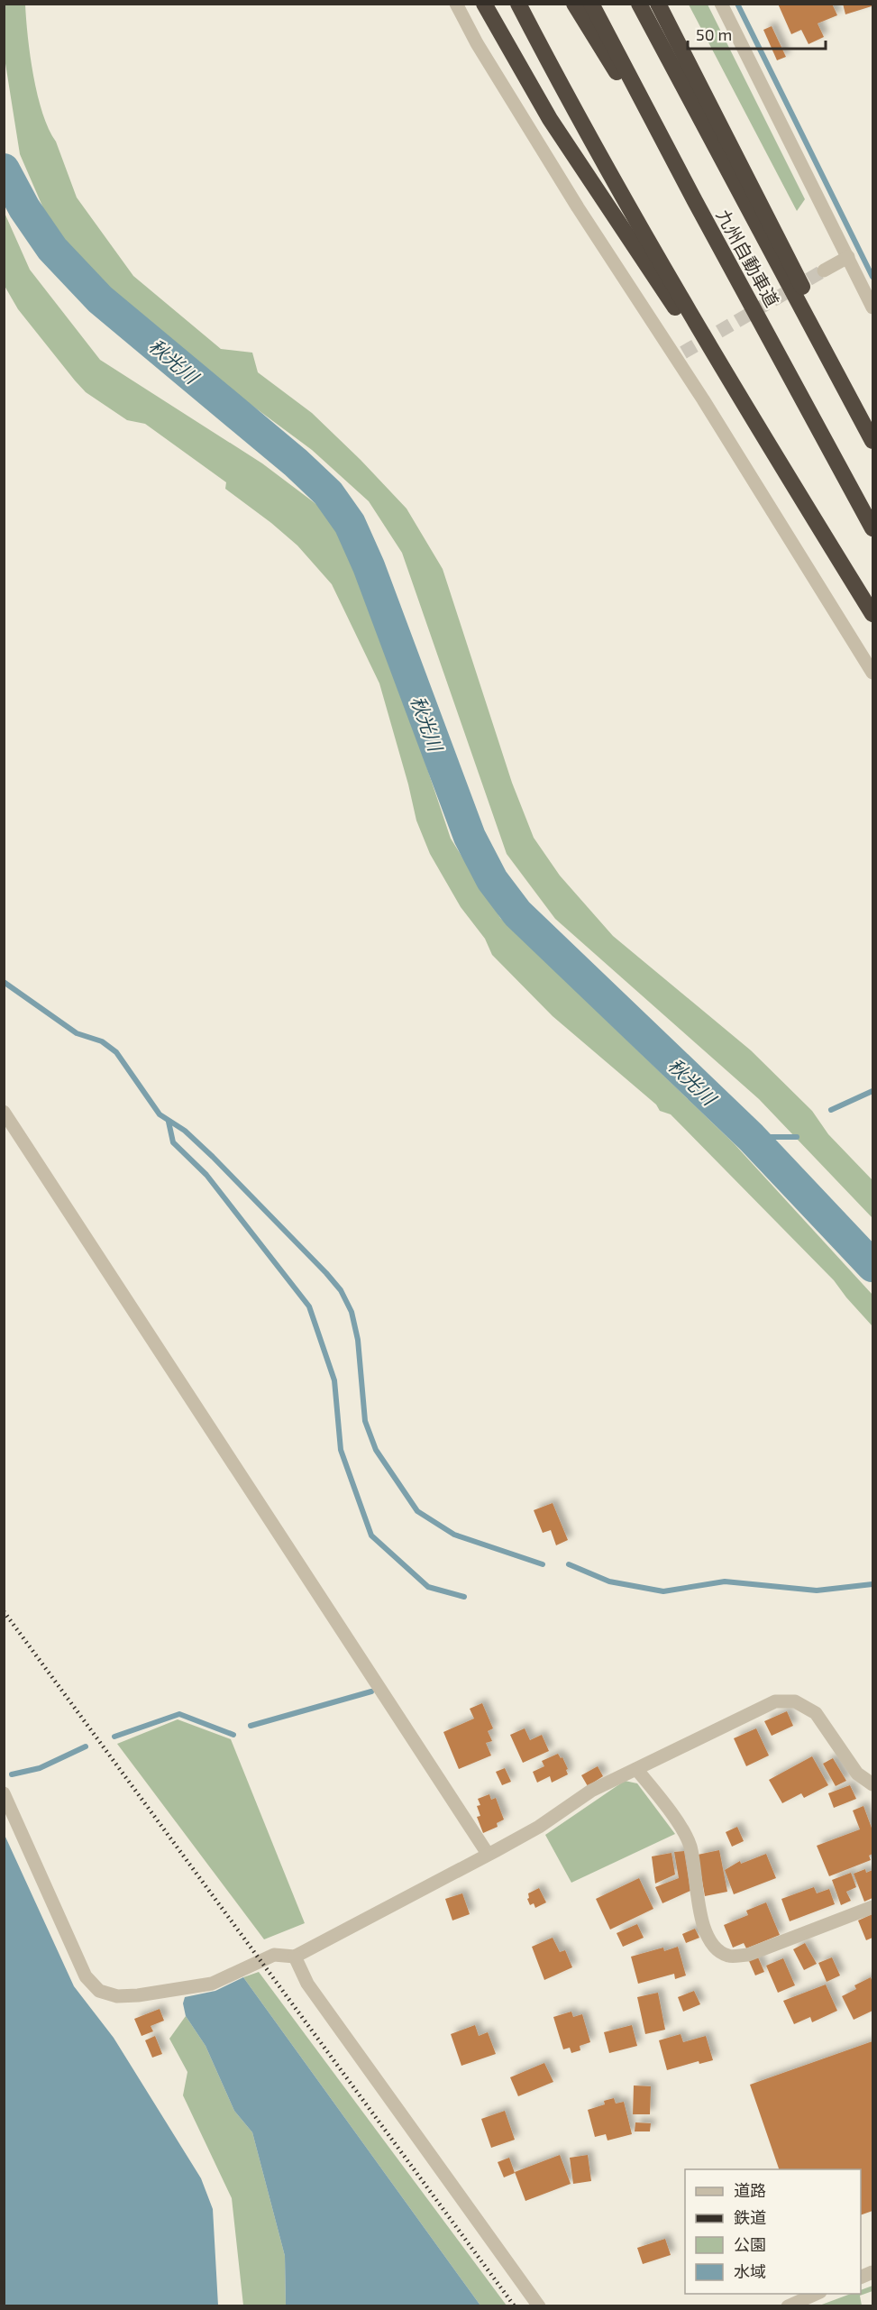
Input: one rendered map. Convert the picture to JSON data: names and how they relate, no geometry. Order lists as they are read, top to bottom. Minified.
{"streets":{"highway":["九州自動車道"]},"water":["秋光川"],"legend":["道路","鉄道","公園","水域"],"scale_bar":"50 m"}
